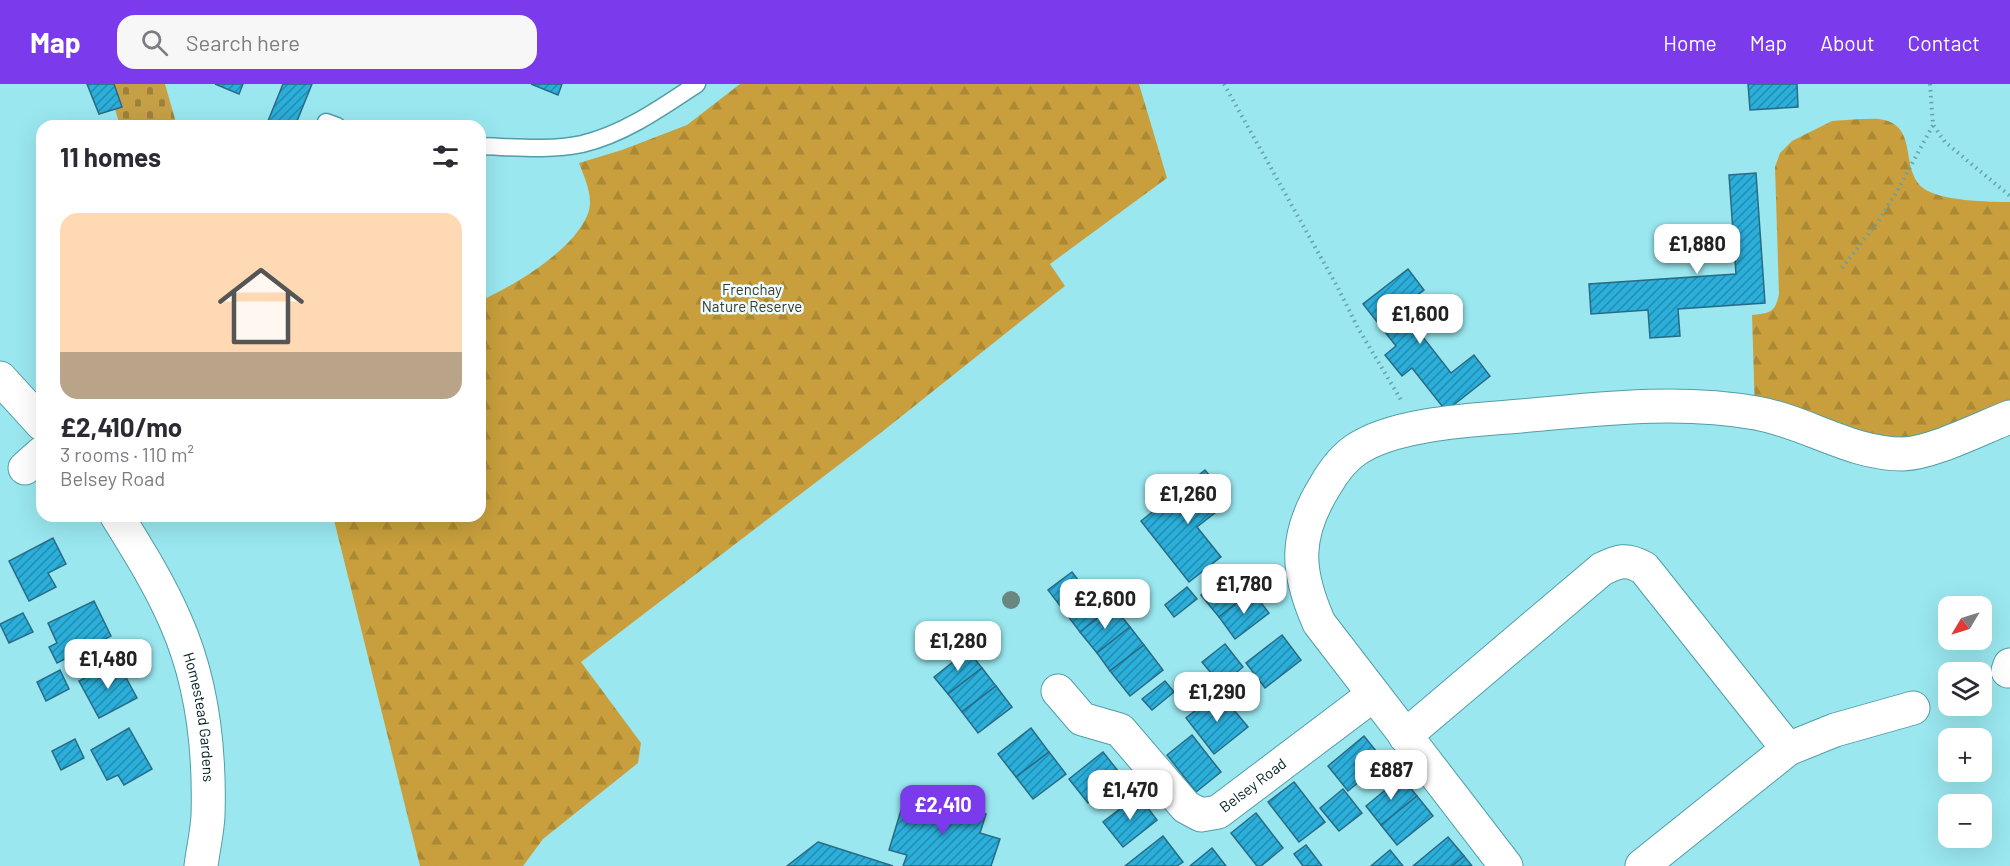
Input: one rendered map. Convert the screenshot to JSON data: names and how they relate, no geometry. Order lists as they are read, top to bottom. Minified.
{"streets":{"street":["Homestead Gardens","Belsey Road"]},"parks":["Frenchay Nature Reserve"],"north":"bottom left","page":{"header":"Map","search":"Search here","nav":["Home","Map","About","Contact"],"heading":"11 homes","list":[{"name":"£2,410/mo","note":"3 rooms · 110 m² · Belsey Road"}],"price":["£1,880","£1,600","£1,260","£1,780","£2,600","£1,280","£1,480","£1,290","£887","£1,470","£2,410"],"map_buttons":["+","−"]}}
